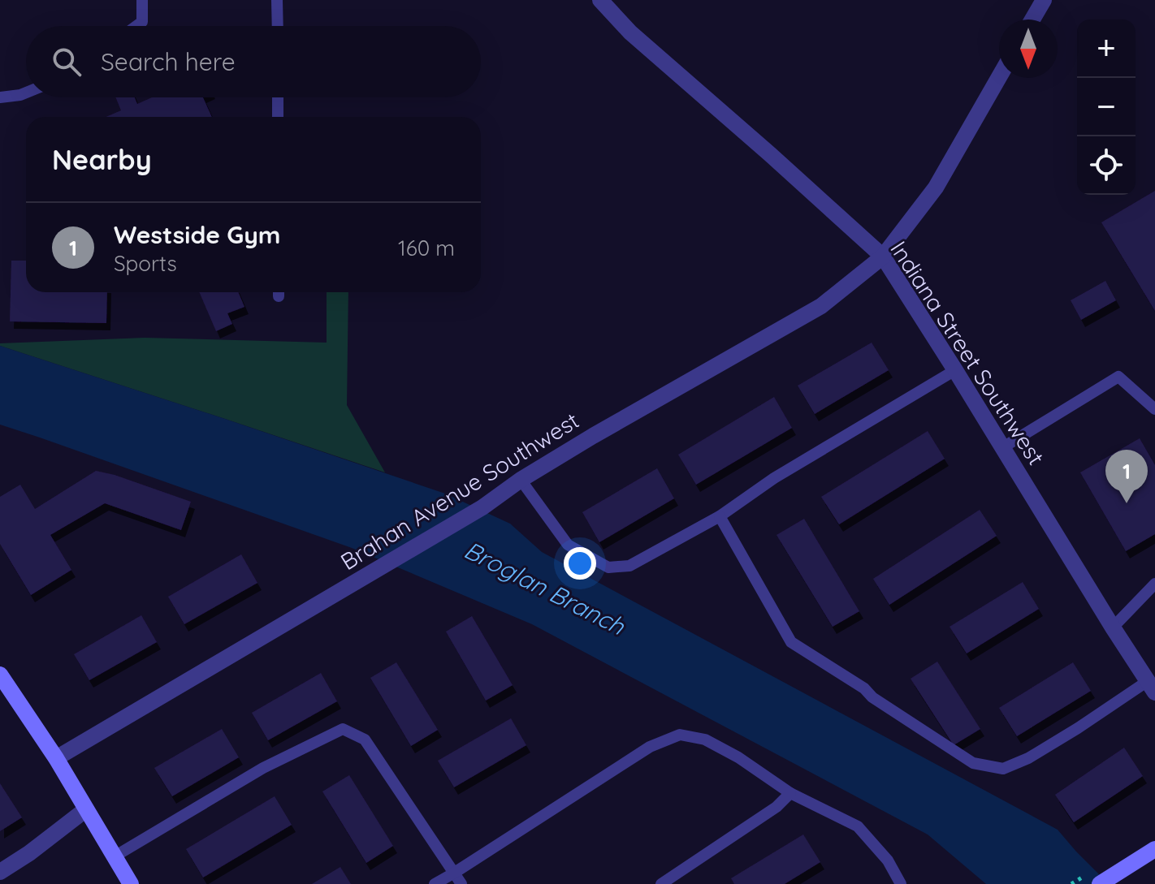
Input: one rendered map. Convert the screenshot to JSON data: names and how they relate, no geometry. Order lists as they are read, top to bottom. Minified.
{"streets":{"street":["Indiana Street Southwest","Brahan Avenue Southwest"]},"crossings":[["Indiana Street Southwest","Brahan Avenue Southwest"]],"water":["Broglan Branch"],"north":"bottom","page":{"map_buttons":["+","−"],"search":"Search here","heading":"Nearby","list":[{"mark":"1","name":"Westside Gym","note":"Sports","value":"160 m"}],"pins":"1"}}
